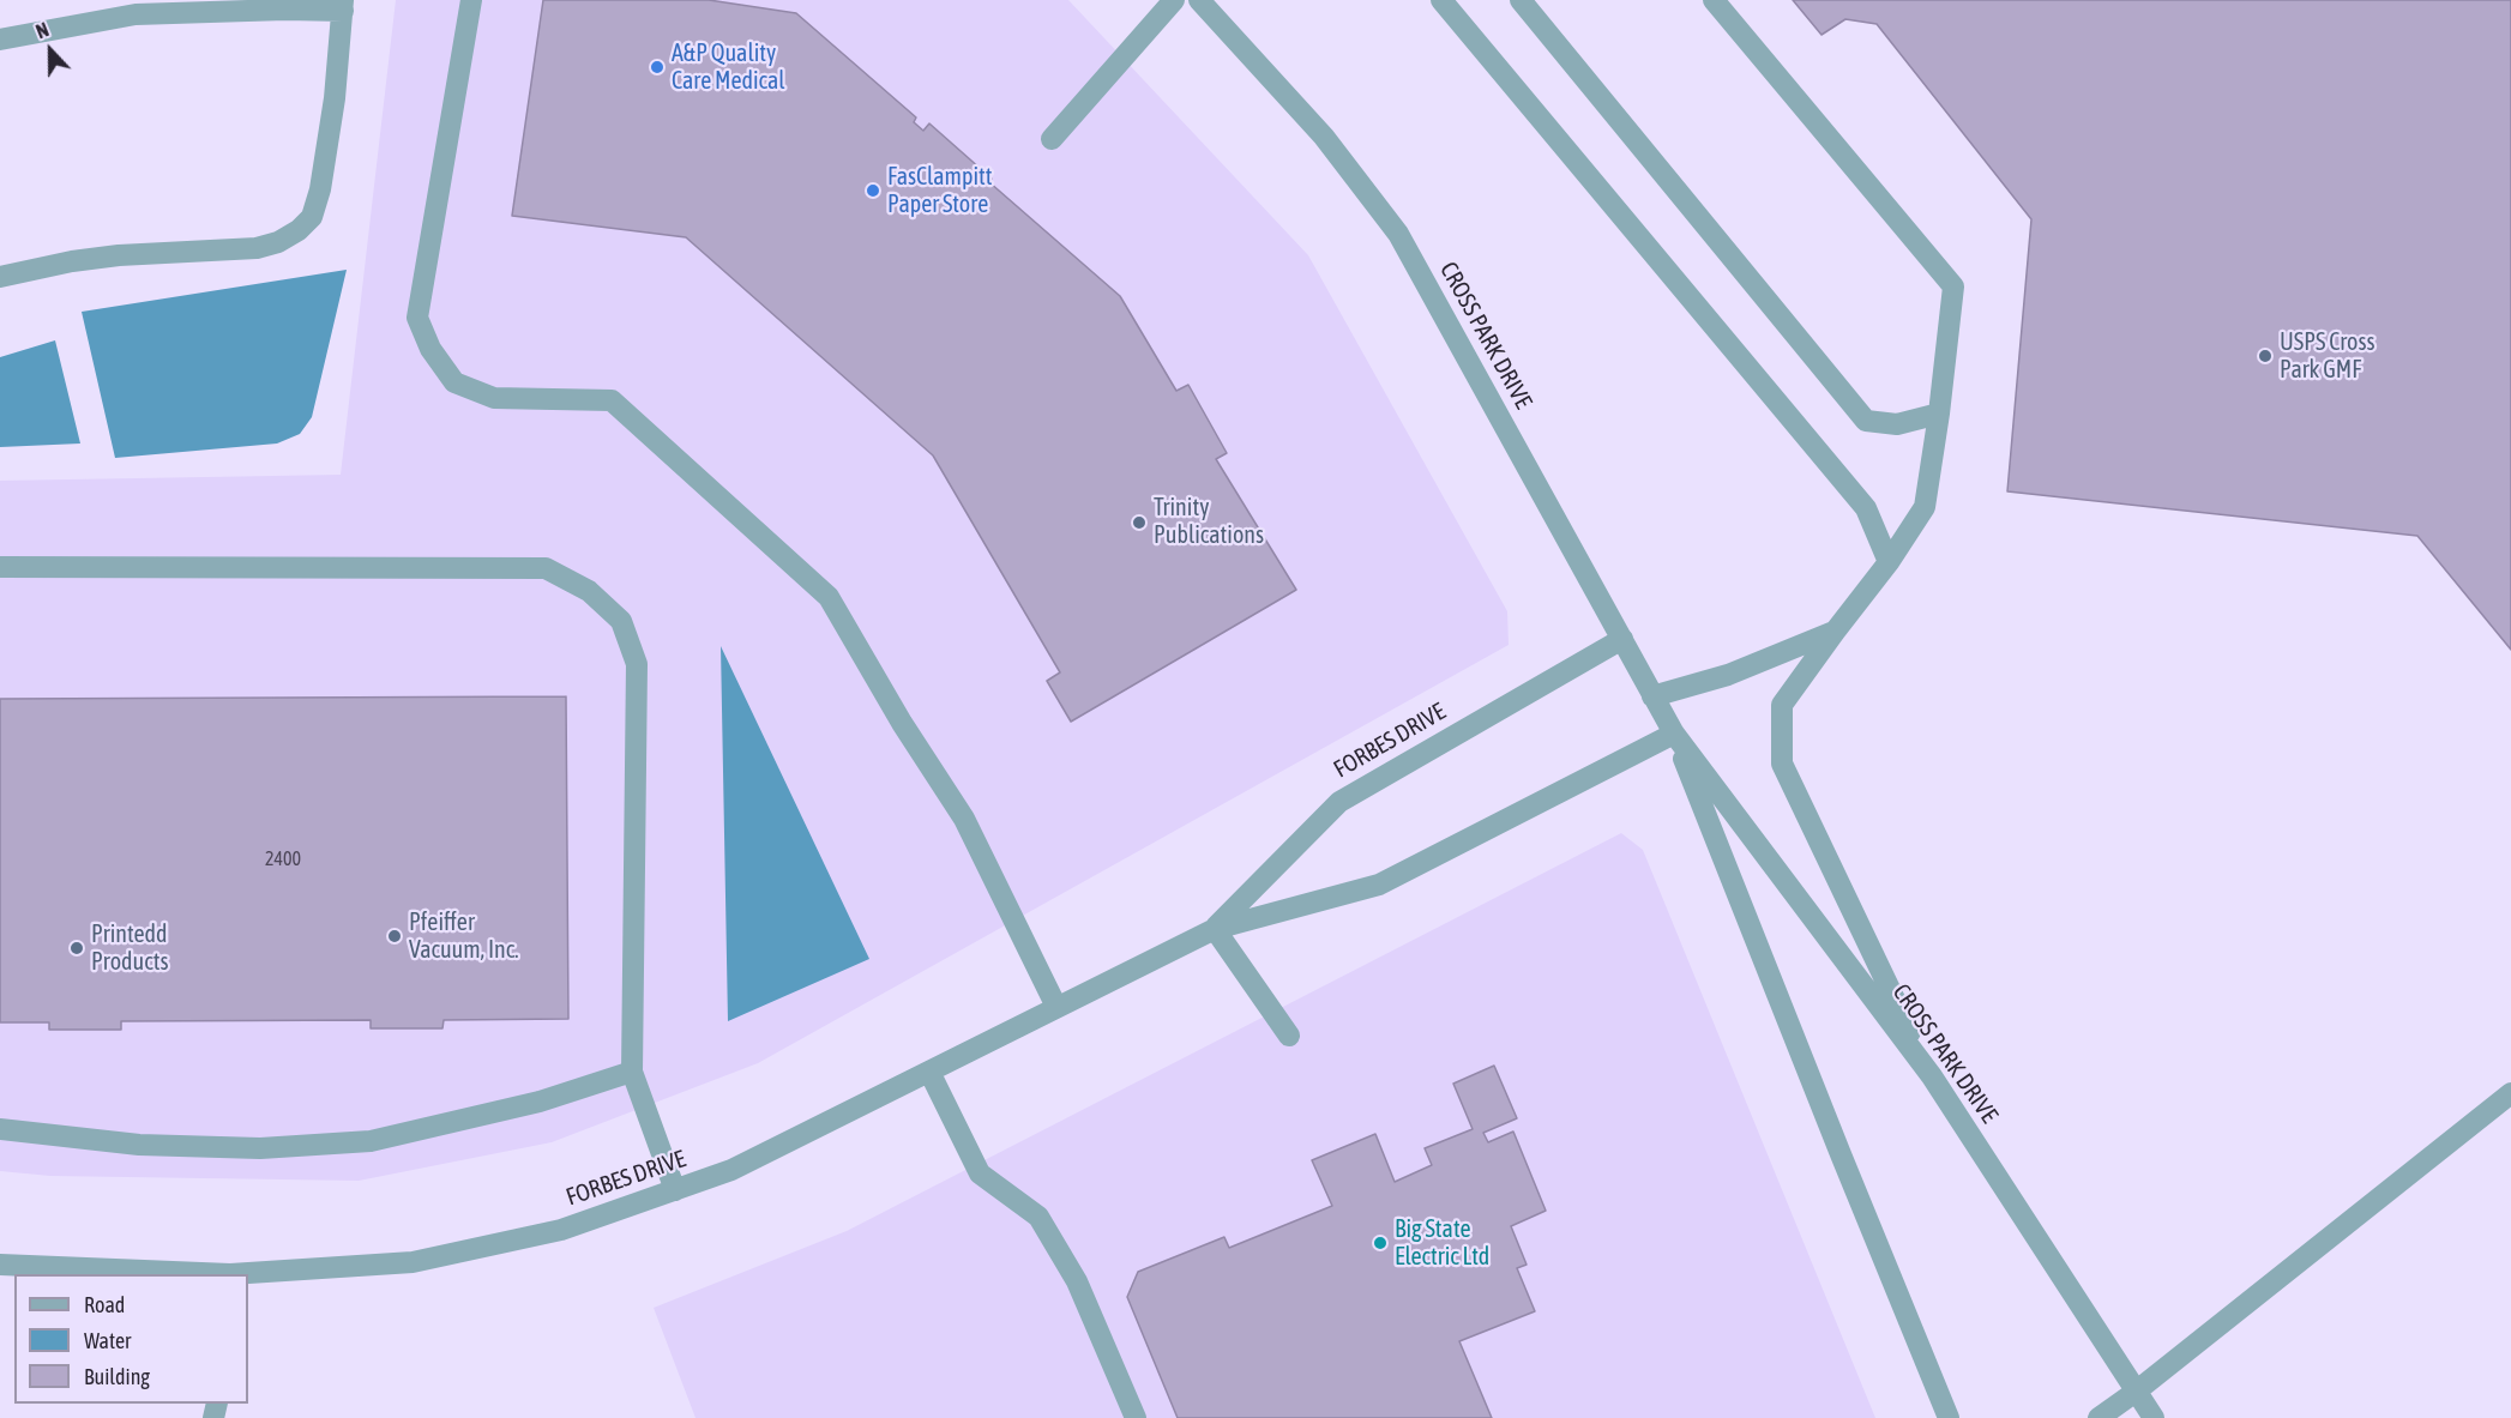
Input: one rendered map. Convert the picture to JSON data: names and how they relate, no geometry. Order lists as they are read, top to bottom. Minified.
{"streets":{"street":["CROSS PARK DRIVE","FORBES DRIVE"]},"crossings":[["CROSS PARK DRIVE","FORBES DRIVE"]],"places":["A&P Quality Care Medical","FasClampitt Paper Store","USPS Cross Park GMF","Trinity Publications","Pfeiffer Vacuum, Inc.","Printedd Products","Big State Electric Ltd"],"house_numbers":["2400"],"legend":["Road","Water","Building"],"north":"top"}
